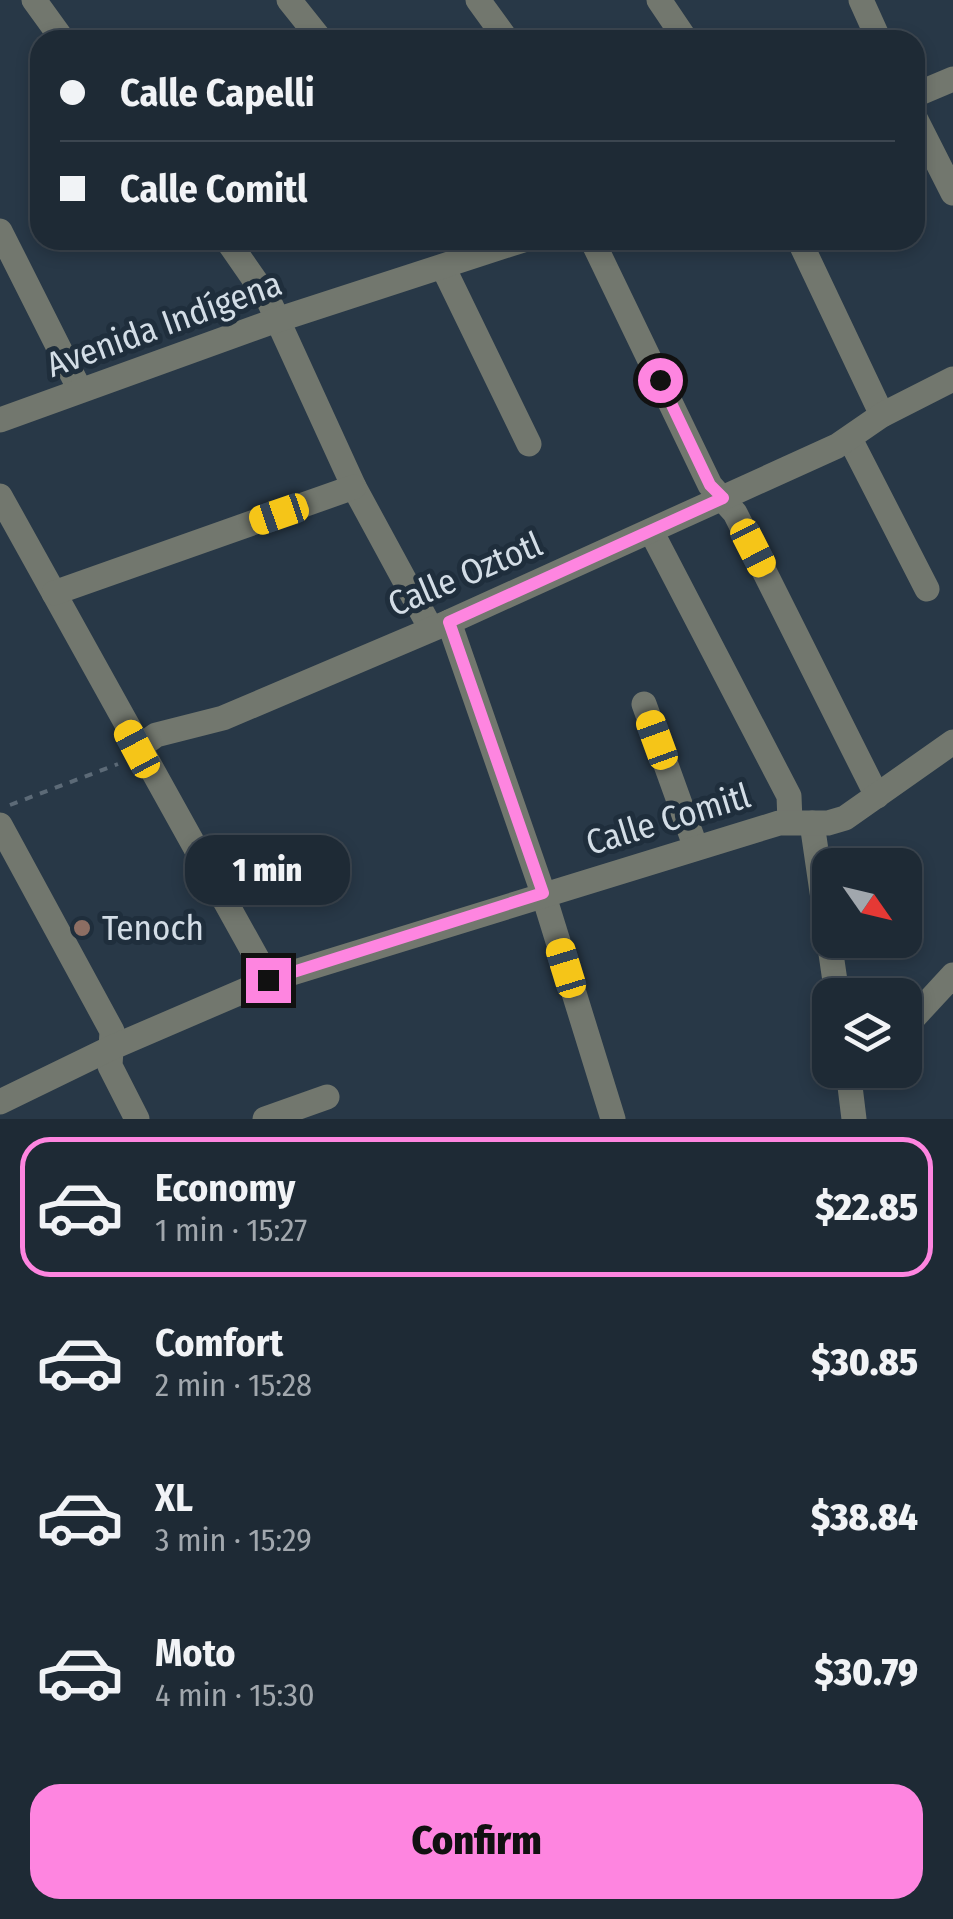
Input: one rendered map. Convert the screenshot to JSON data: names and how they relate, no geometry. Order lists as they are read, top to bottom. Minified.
{"streets":{"street":["Avenida Indígena","Calle Oztotl","Calle Comitl"]},"places":["Tenoch"],"north":"bottom right","page":{"banner":["Calle Capelli","Calle Comitl"],"bubble":"1 min","list":[{"name":"Economy","note":"1 min · 15:27","value":"$22.85"},{"name":"Comfort","note":"2 min · 15:28","value":"$30.85"},{"name":"XL","note":"3 min · 15:29","value":"$38.84"},{"name":"Moto","note":"4 min · 15:30","value":"$30.79"}],"buttons":"Confirm"}}
